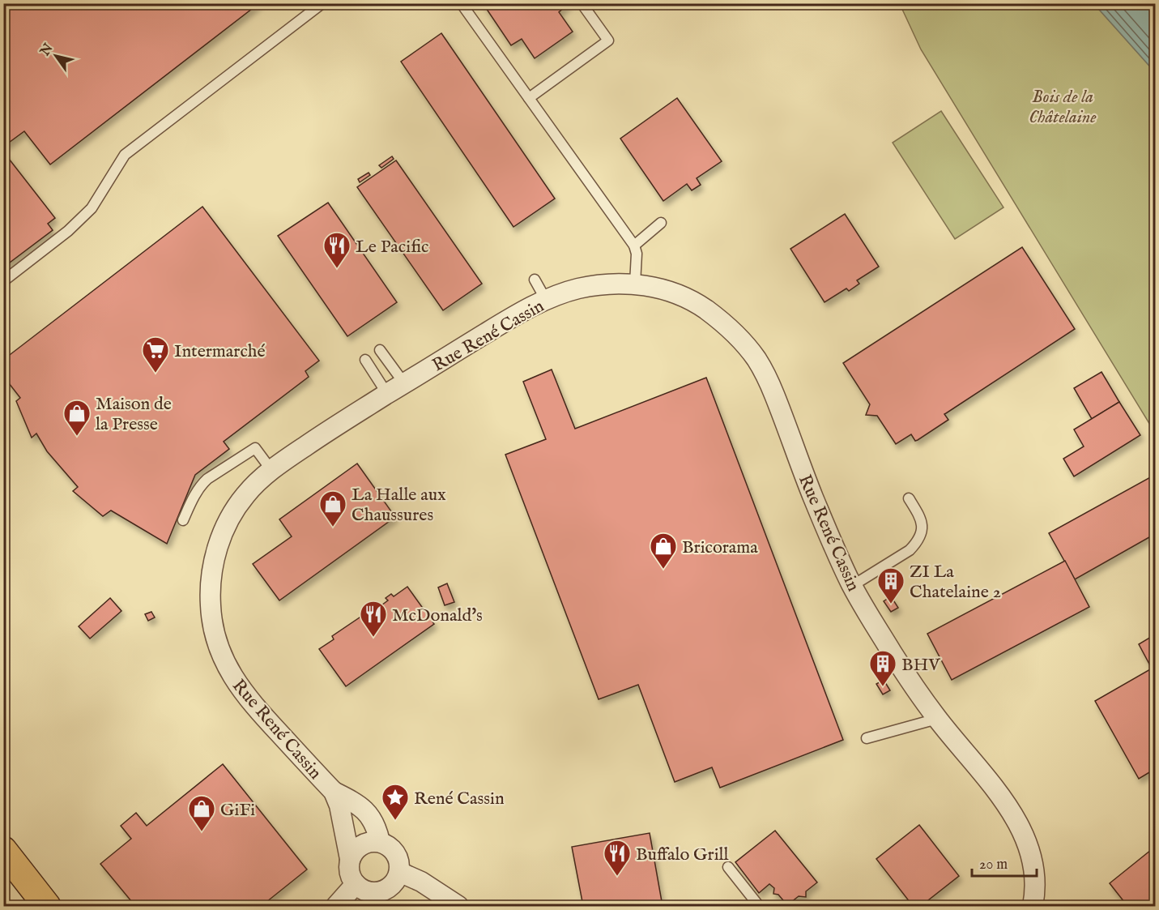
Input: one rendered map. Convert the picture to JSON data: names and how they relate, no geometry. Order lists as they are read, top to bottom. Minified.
{"streets":{"street":["Rue René Cassin"]},"parks":["Bois de la Châtelaine"],"places":{"restaurant":["Le Pacific","McDonald's","Buffalo Grill"],"supermarket":["Intermarché"],"shop":["Maison de la Presse","La Halle aux Chaussures","Bricorama","GiFi"],"building":["ZI La Chatelaine 2","BHV"],"place":["René Cassin"]},"scale_bar":"20 m","north":"top left"}
